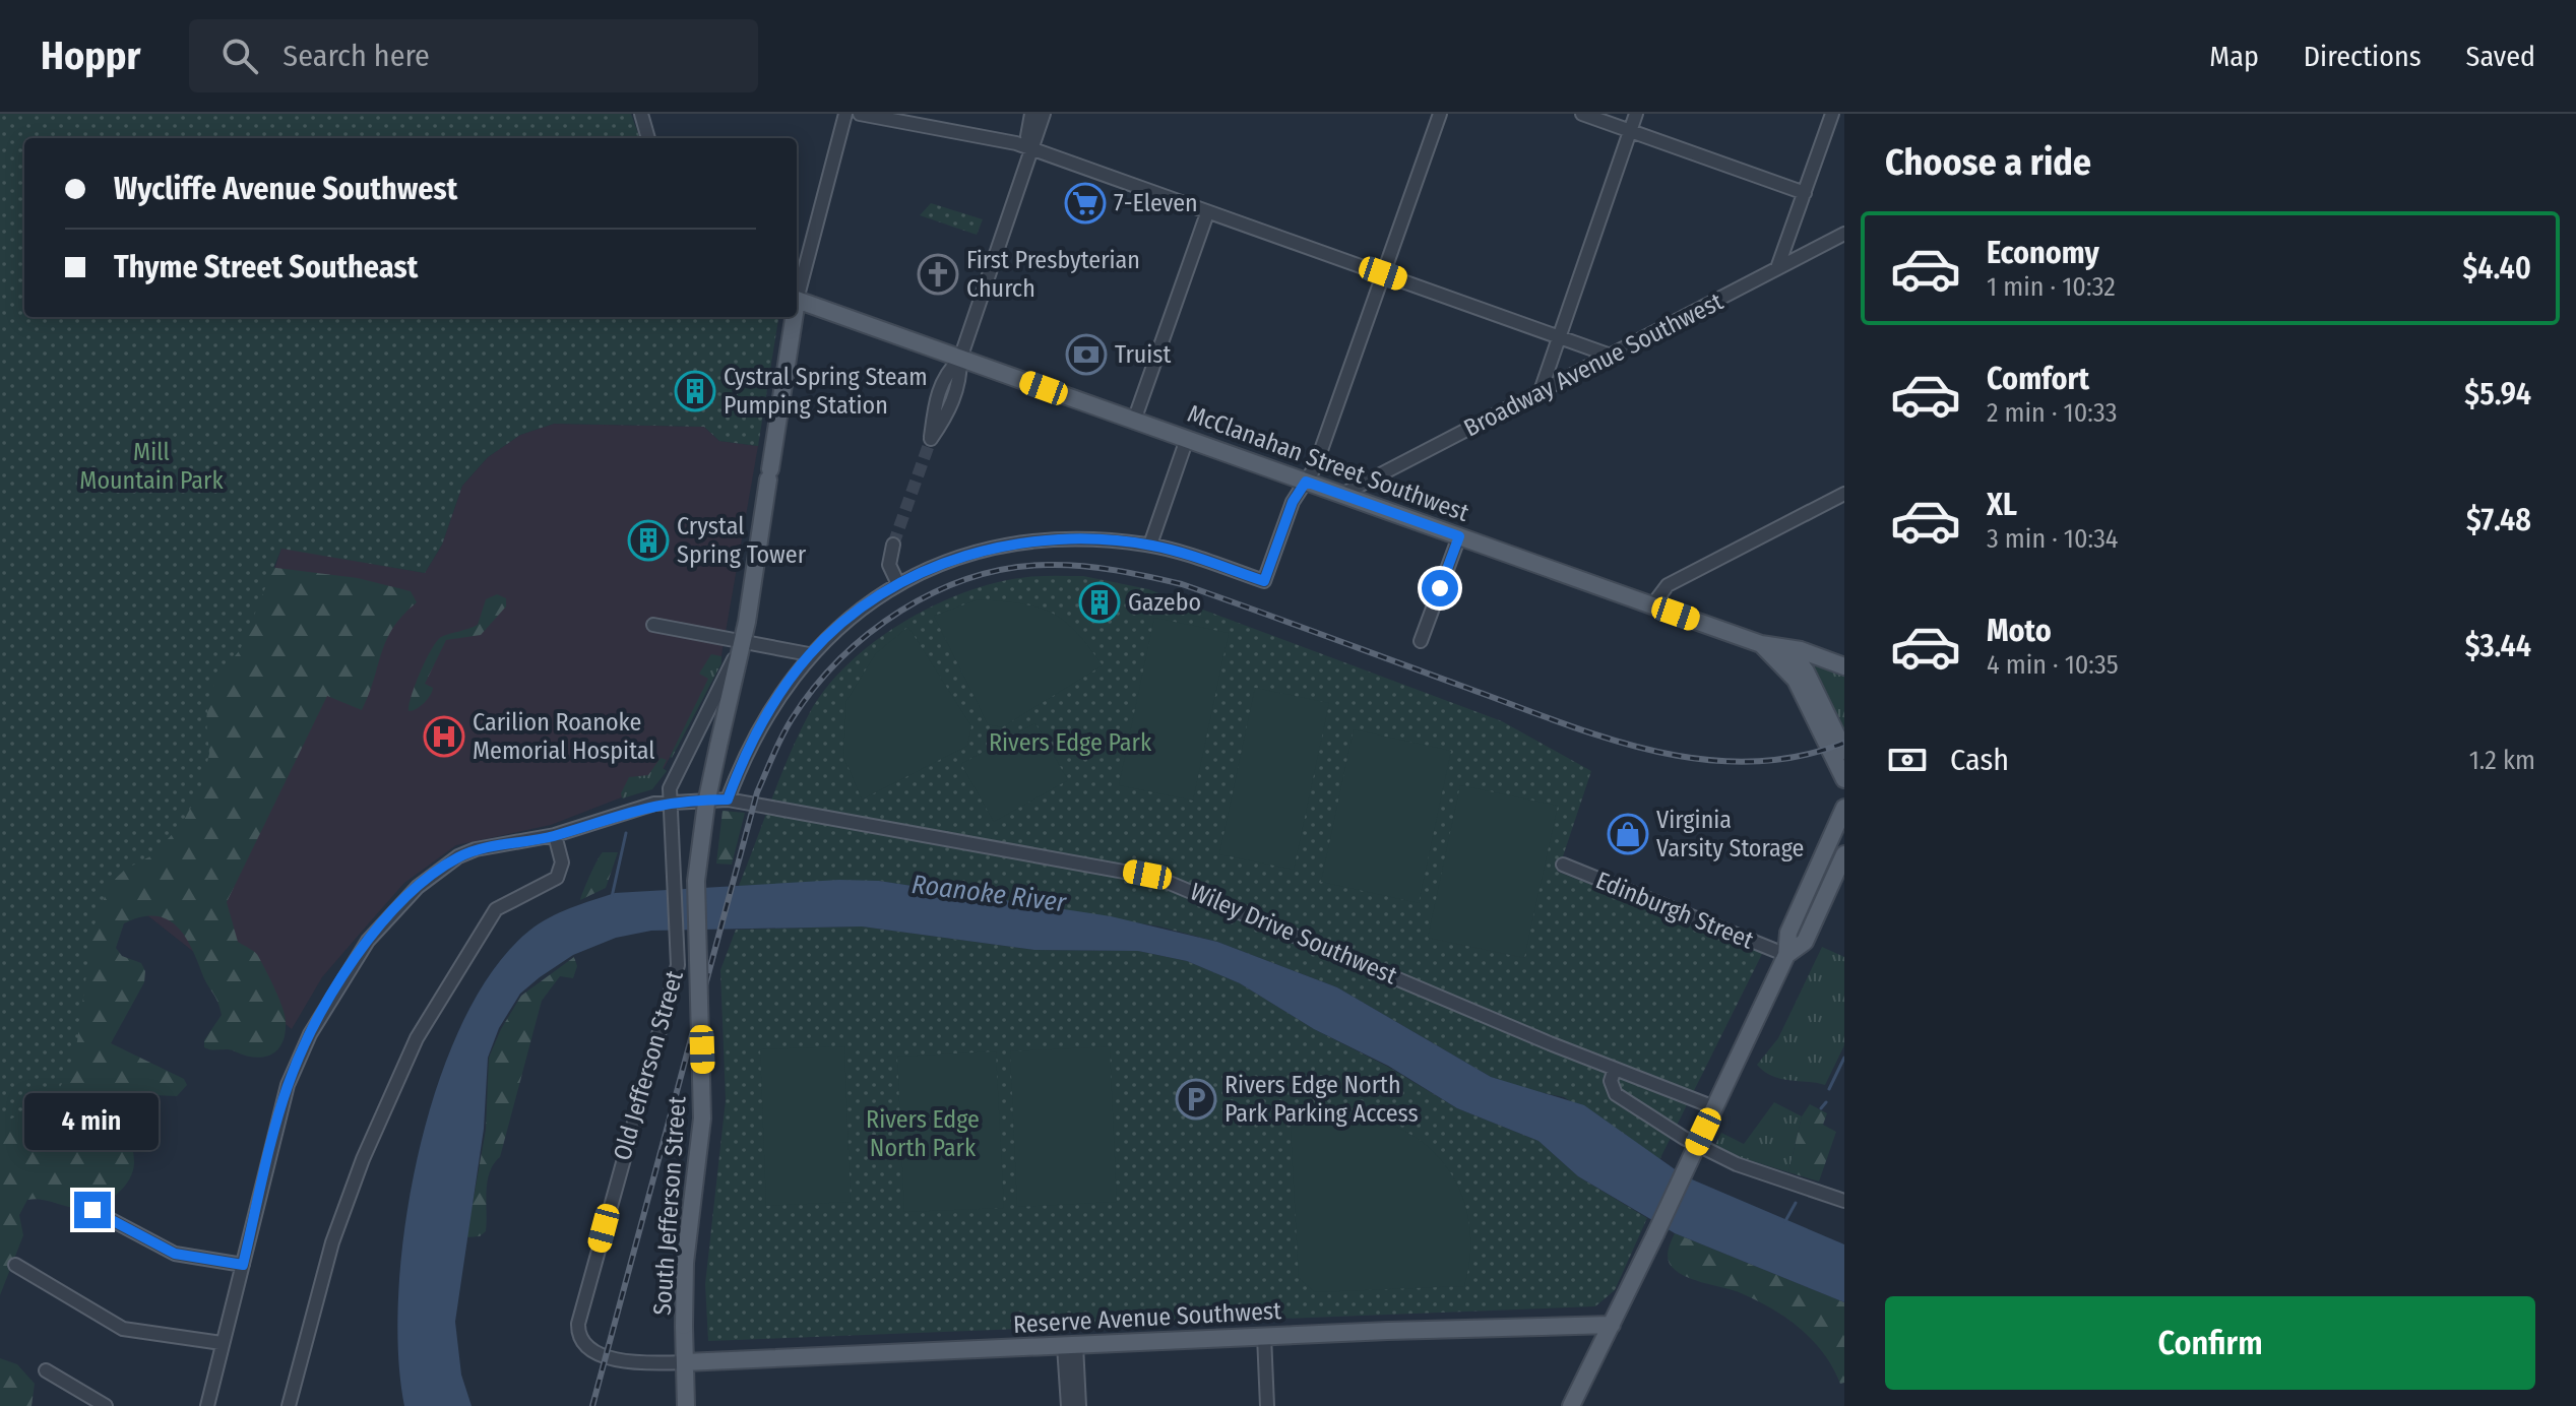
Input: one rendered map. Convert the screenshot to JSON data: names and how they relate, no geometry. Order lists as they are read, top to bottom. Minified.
{"streets":{"main road":["McClanahan Street Southwest","South Jefferson Street","Reserve Avenue Southwest"],"street":["Broadway Avenue Southwest","Edinburgh Street","Wiley Drive Southwest","Old Jefferson Street"]},"crossings":[["Broadway Avenue Southwest","McClanahan Street Southwest"],["Wiley Drive Southwest","Old Jefferson Street"],["Old Jefferson Street","South Jefferson Street"],["Old Jefferson Street","Reserve Avenue Southwest"],["South Jefferson Street","Reserve Avenue Southwest"]],"water":["Roanoke River"],"parks":["Mill Mountain Park","Rivers Edge Park","Rivers Edge North Park"],"places":{"supermarket":["7-Eleven"],"church":["First Presbyterian Church"],"bank":["Truist"],"building":["Cystral Spring Steam Pumping Station","Crystal Spring Tower","Gazebo"],"hospital":["Carilion Roanoke Memorial Hospital"],"shop":["Virginia Varsity Storage"],"parking":["Rivers Edge North Park Parking Access"]},"page":{"header":"Hoppr","search":"Search here","nav":["Map","Directions","Saved"],"heading":"Choose a ride","banner":["Wycliffe Avenue Southwest","Thyme Street Southeast"],"list":[{"name":"Economy","note":"1 min · 10:32","value":"$4.40"},{"name":"Comfort","note":"2 min · 10:33","value":"$5.94"},{"name":"XL","note":"3 min · 10:34","value":"$7.48"},{"name":"Moto","note":"4 min · 10:35","value":"$3.44"}],"pay":["Cash","1.2 km"],"bubble":"4 min","buttons":"Confirm"}}
